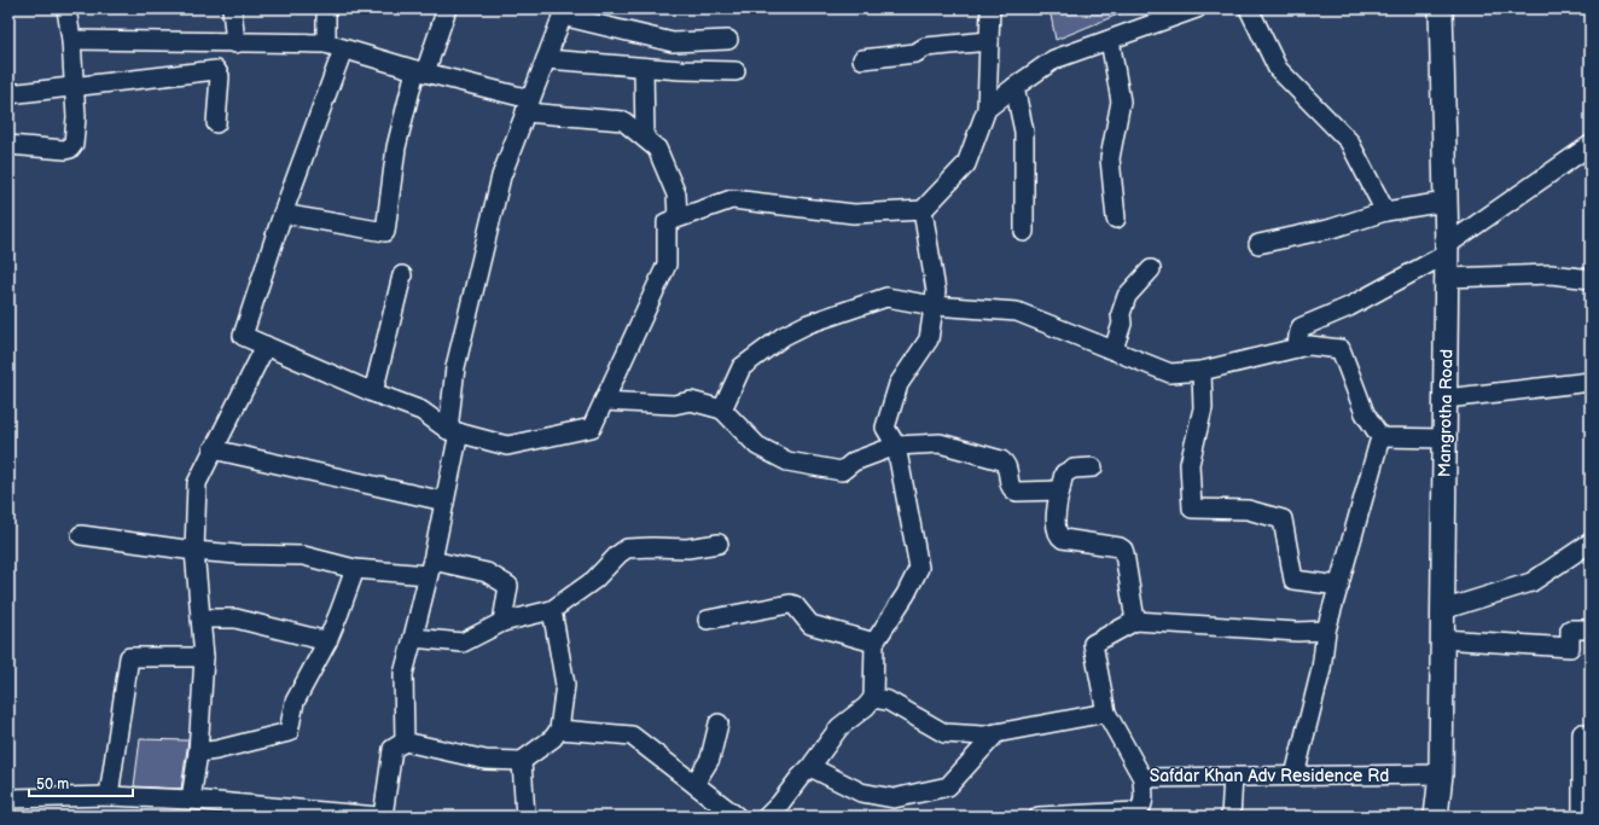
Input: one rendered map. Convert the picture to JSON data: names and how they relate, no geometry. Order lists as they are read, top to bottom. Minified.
{"streets":{"main road":["Mangrotha Road"],"street":["Safdar Khan Adv Residence Rd"]},"crossings":[["Mangrotha Road","Safdar Khan Adv Residence Rd"]],"scale_bar":"50 m"}
